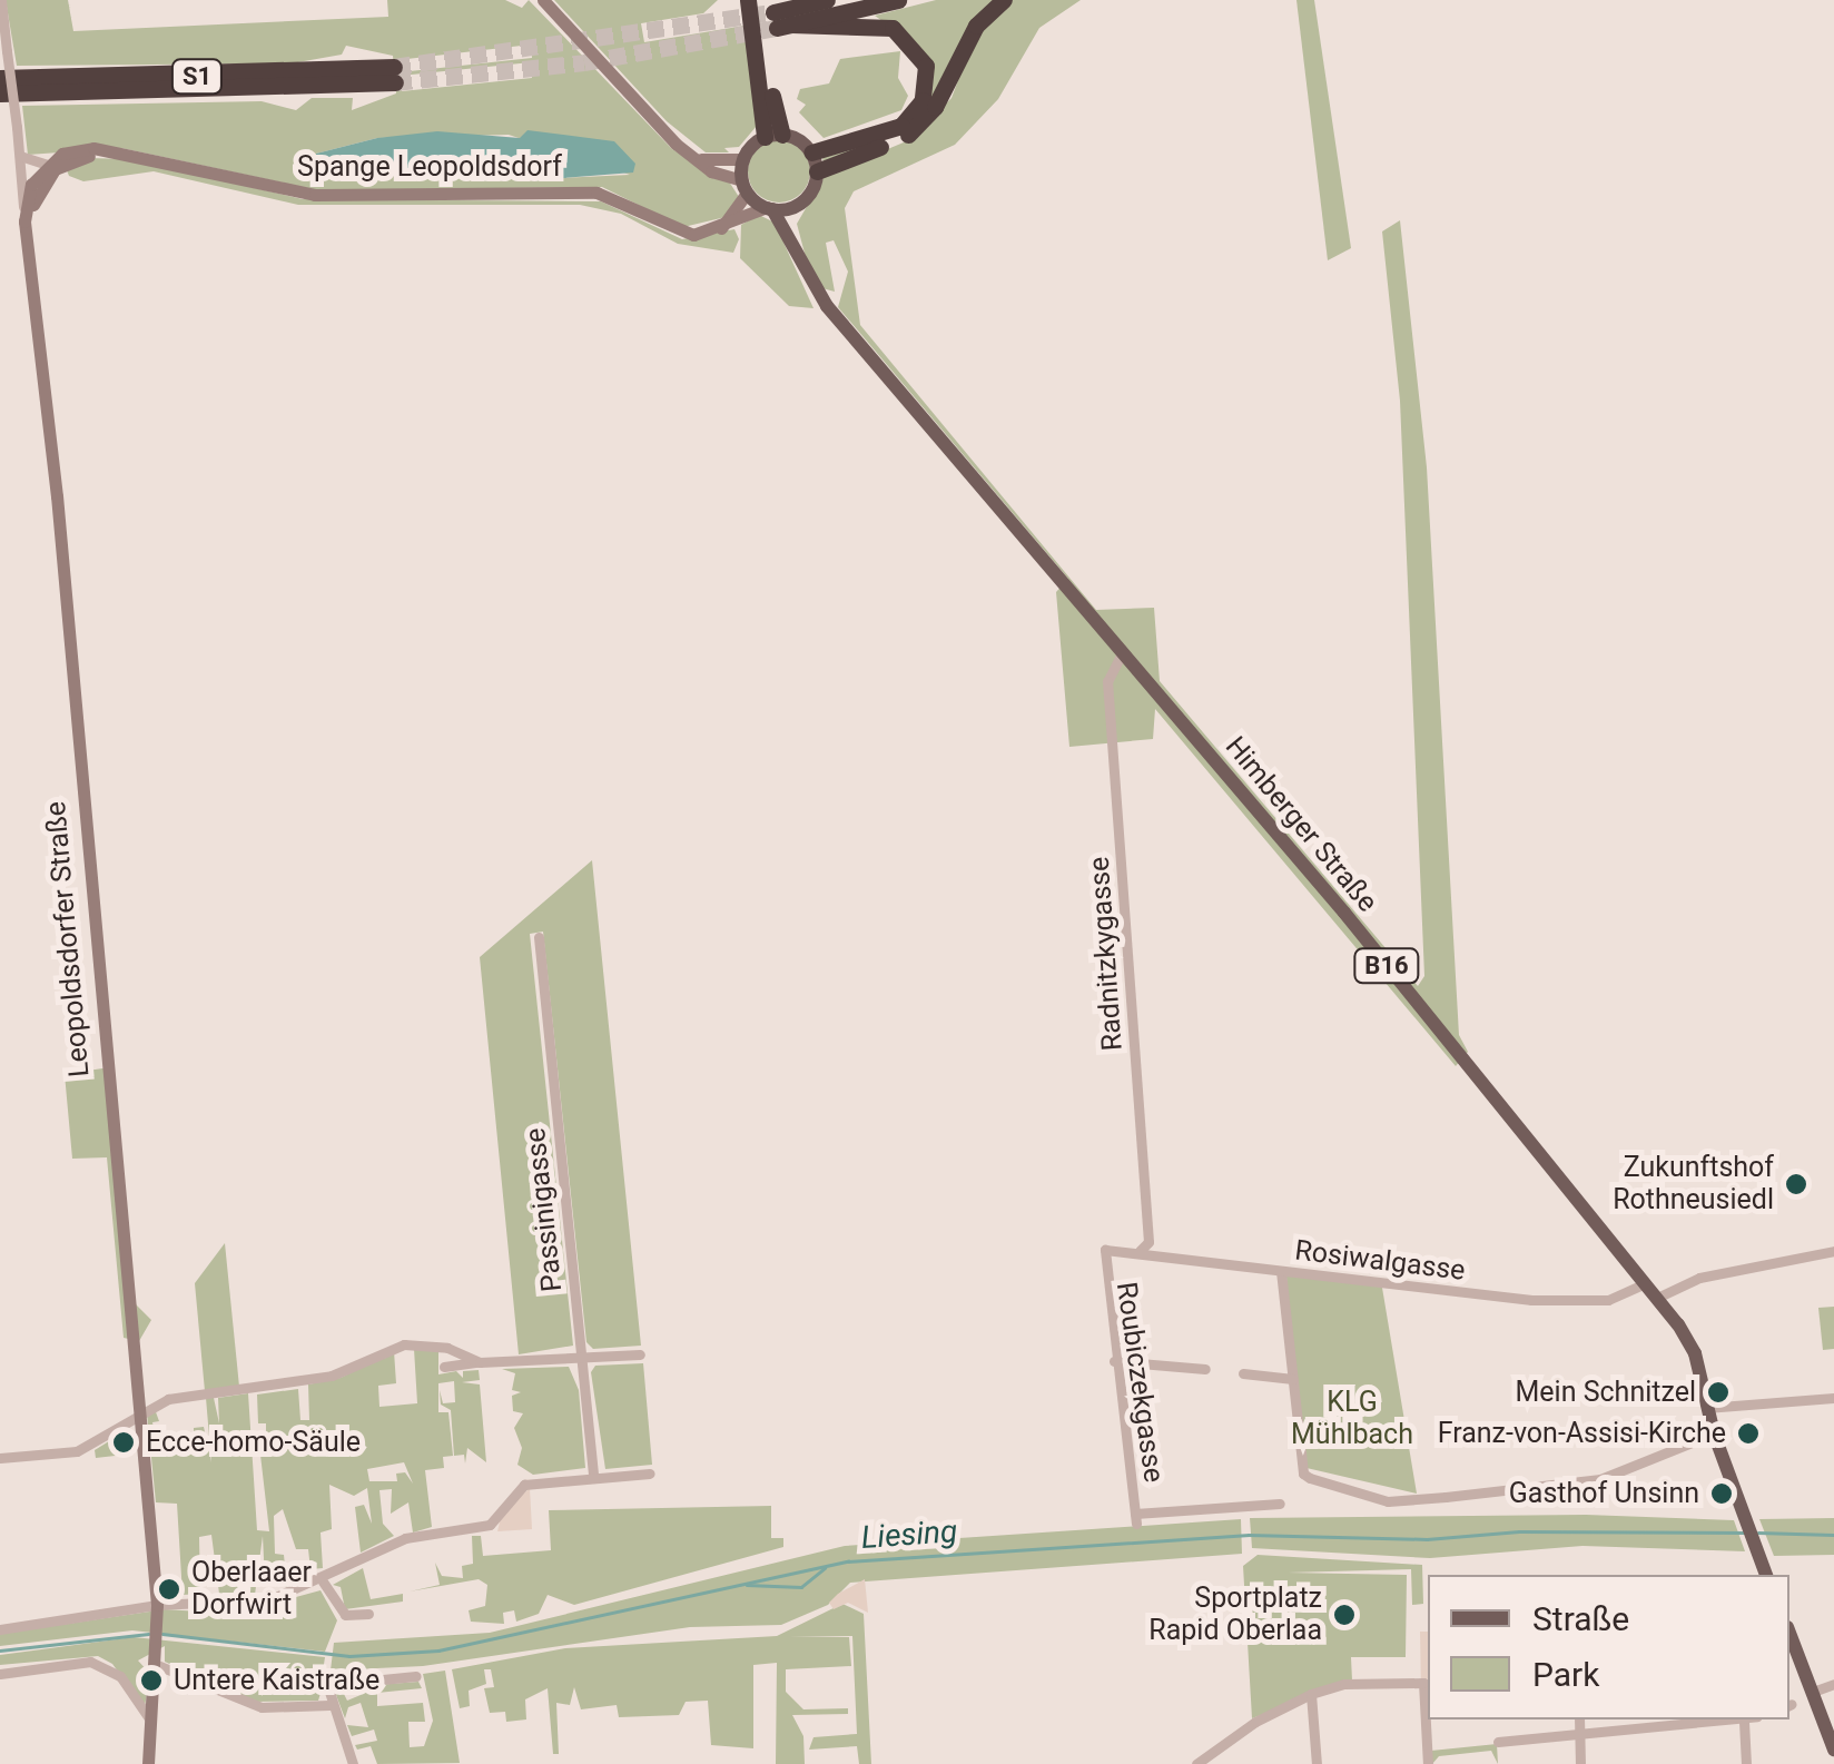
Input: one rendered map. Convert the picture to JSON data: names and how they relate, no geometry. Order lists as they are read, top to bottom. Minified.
{"streets":{"highway":["S1"],"main road":["Spange Leopoldsdorf","Himberger Straße","Leopoldsdorfer Straße","B16"],"street":["Radnitzkygasse","Passinigasse","Rosiwalgasse","Roubiczekgasse"]},"crossings":[["Spange Leopoldsdorf","Himberger Straße"],["Himberger Straße","Radnitzkygasse"],["Himberger Straße","Rosiwalgasse"],["Radnitzkygasse","Rosiwalgasse"],["Rosiwalgasse","Roubiczekgasse"]],"water":["Liesing"],"parks":["KLG Mühlbach"],"places":["Zukunftshof Rothneusiedl","Mein Schnitzel","Franz-von-Assisi-Kirche","Ecce-homo-Säule","Gasthof Unsinn","Oberlaaer Dorfwirt","Sportplatz Rapid Oberlaa","Untere Kaistraße"],"legend":["Straße","Park"]}
